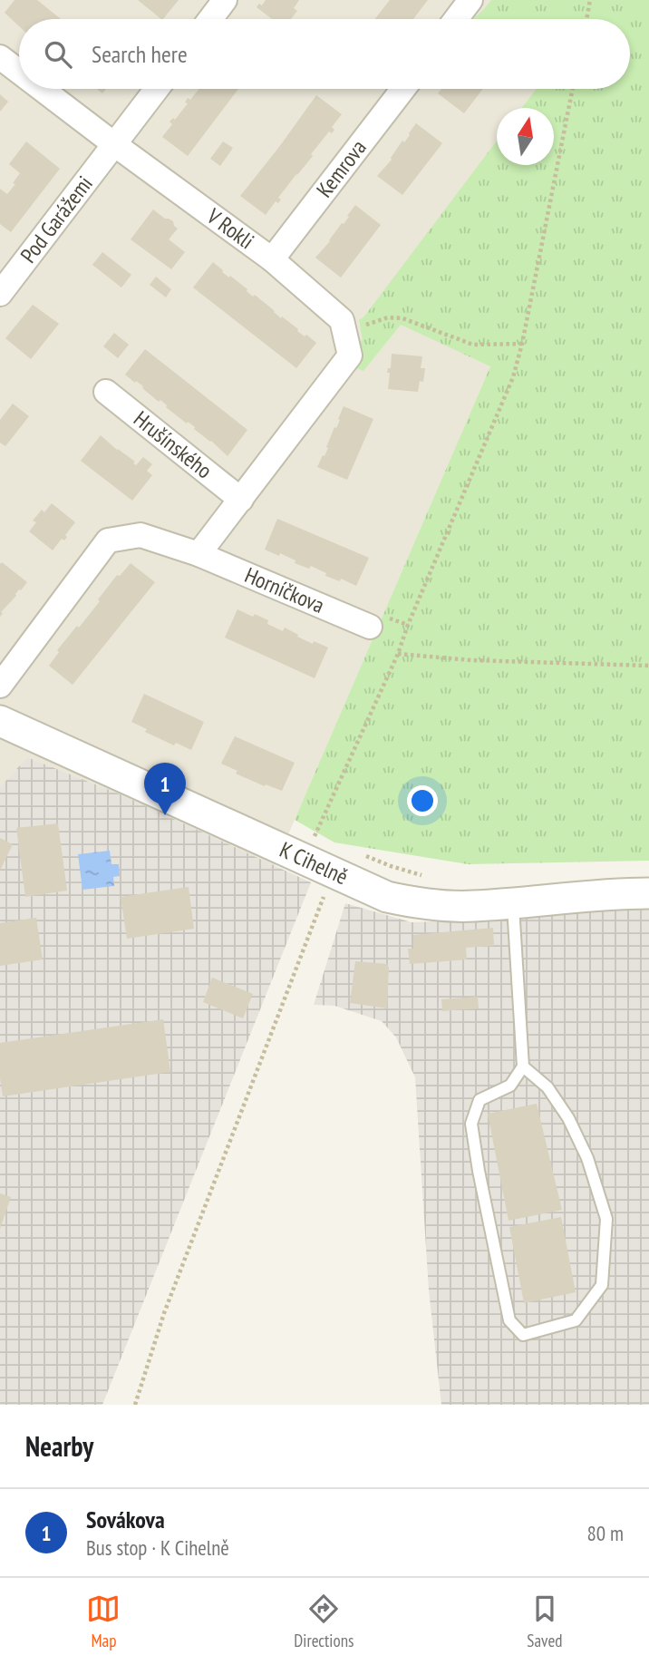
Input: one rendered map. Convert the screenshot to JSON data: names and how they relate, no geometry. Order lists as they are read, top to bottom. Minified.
{"streets":{"street":["Kemrova","Pod Garážemi","V Rokli","Hrušínského","Horníčkova","K Cihelně"]},"crossings":[["Kemrova","V Rokli"],["Pod Garážemi","V Rokli"]],"north":"top","page":{"search":"Search here","pins":"1","heading":"Nearby","list":[{"mark":"1","name":"Sovákova","note":"Bus stop · K Cihelně","value":"80 m"}],"nav":["Map","Directions","Saved"]}}
